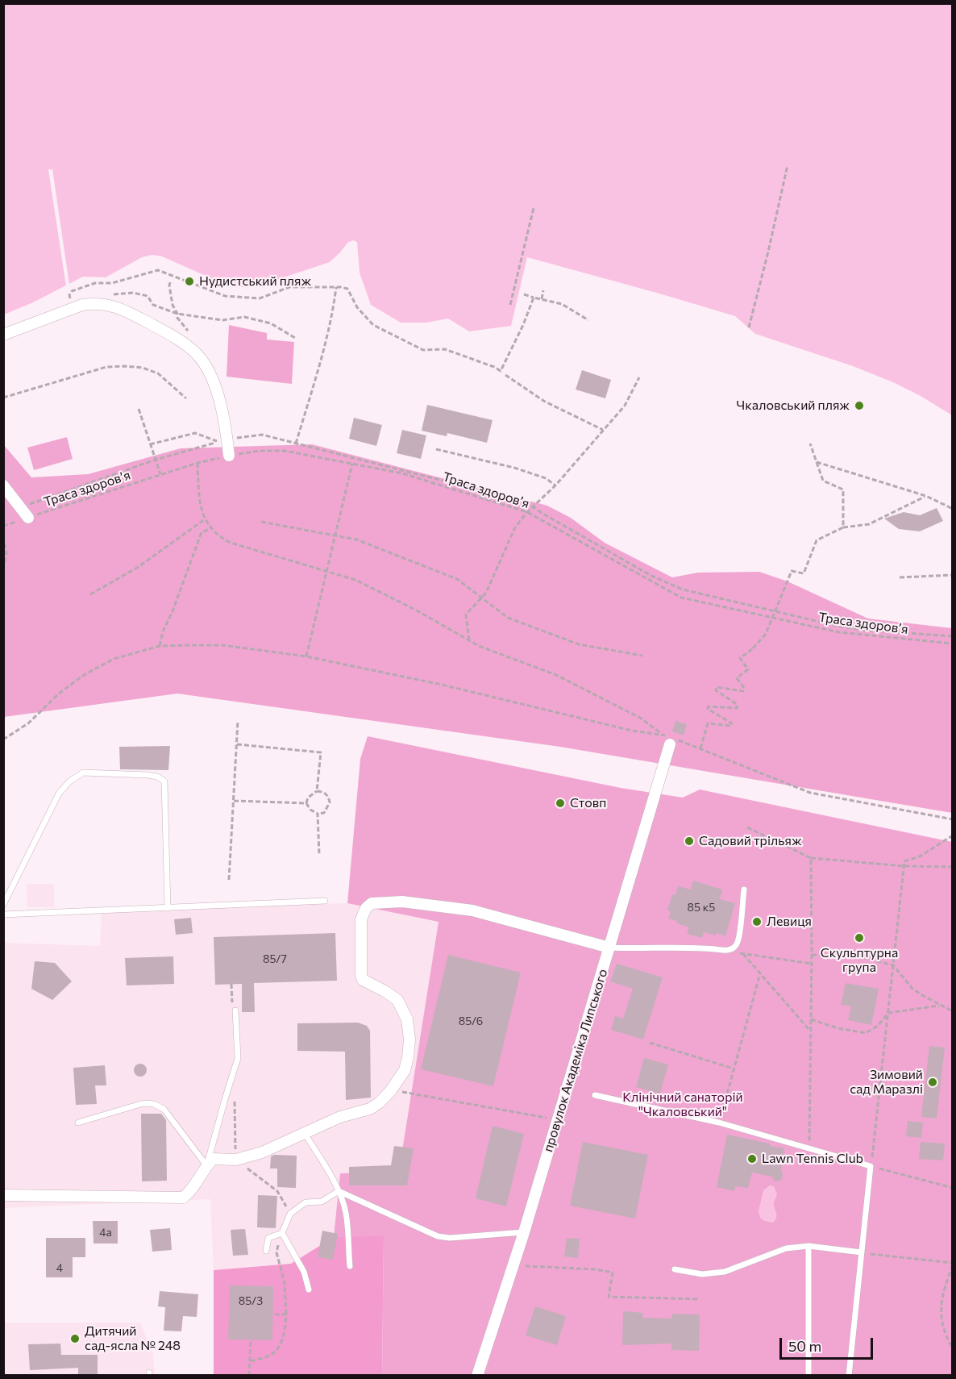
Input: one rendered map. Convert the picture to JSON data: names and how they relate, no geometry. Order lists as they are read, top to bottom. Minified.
{"streets":{"street":["провулок Академіка Липського"],"path":["Траса здоров’я"]},"parks":["Клінічний санаторій \"Чкаловський\""],"places":["Нудистський пляж","Чкаловський пляж","Стовп","Садовий трільяж","Левиця","Скульптурна група","Зимовий сад Маразлі","Lawn Tennis Club","Дитячий сад-ясла № 248"],"house_numbers":["85 к5","85/7","85/6","4а","4","85/3"],"scale_bar":"50 m"}
